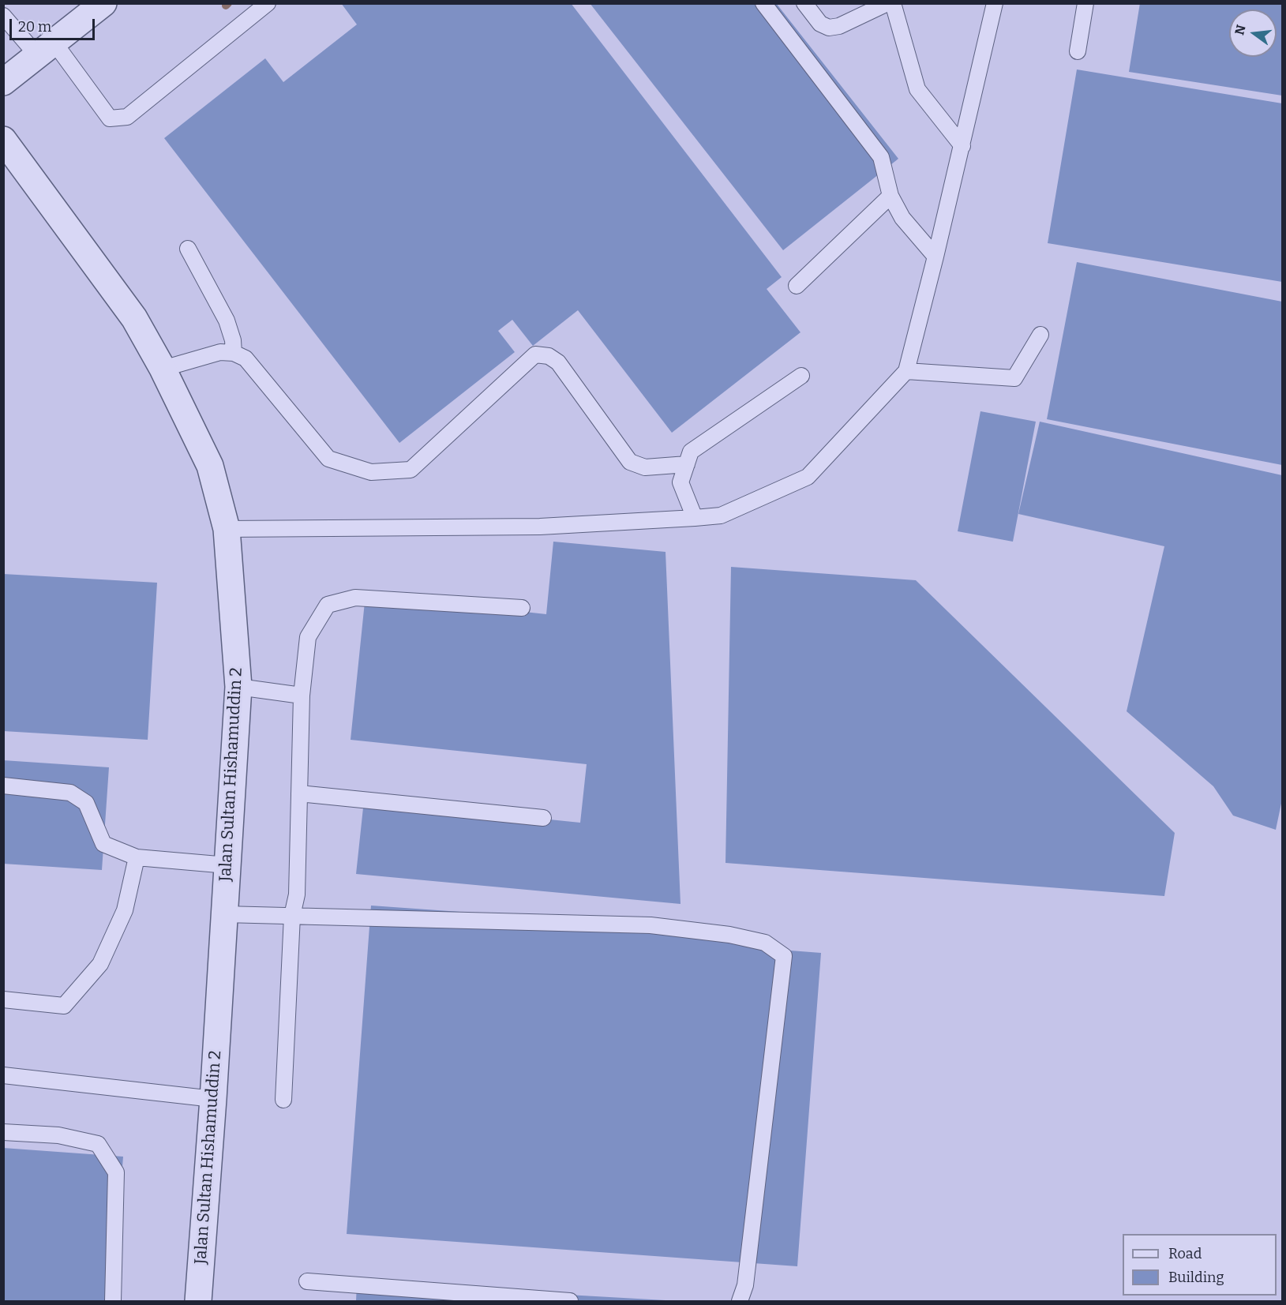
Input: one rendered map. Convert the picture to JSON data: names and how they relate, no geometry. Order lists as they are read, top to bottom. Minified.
{"streets":{"street":["Jalan Sultan Hishamuddin 2"]},"legend":["Road","Building"],"scale_bar":"20 m","north":"left"}
